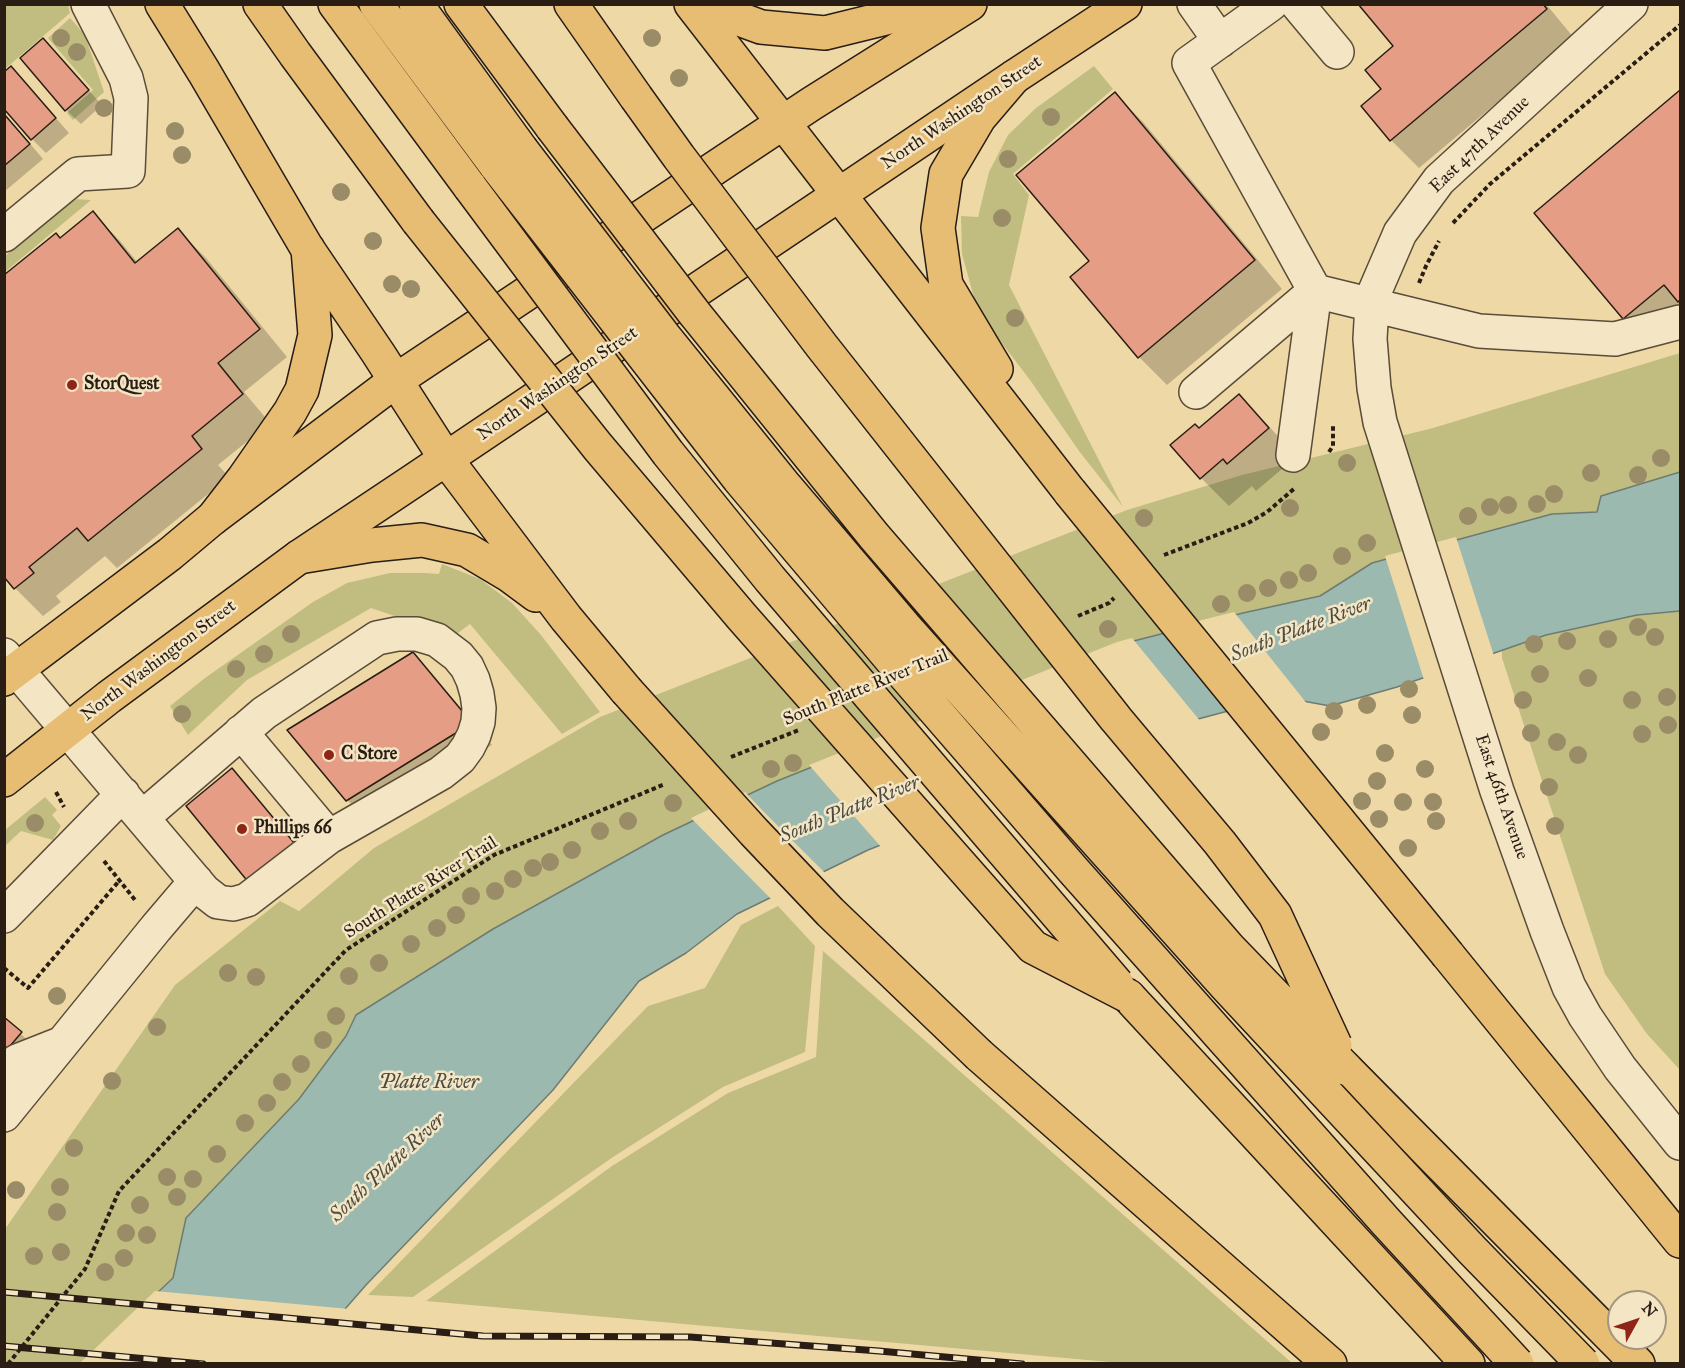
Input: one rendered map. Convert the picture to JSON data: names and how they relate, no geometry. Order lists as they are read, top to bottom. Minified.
{"streets":{"main road":["North Washington Street"],"street":["East 47th Avenue","East 46th Avenue"],"path":["South Platte River Trail"]},"crossings":[["East 47th Avenue","East 46th Avenue"]],"water":["South Platte River","Platte River"],"places":["StorQuest","C Store","Phillips 66"],"north":"top right"}
